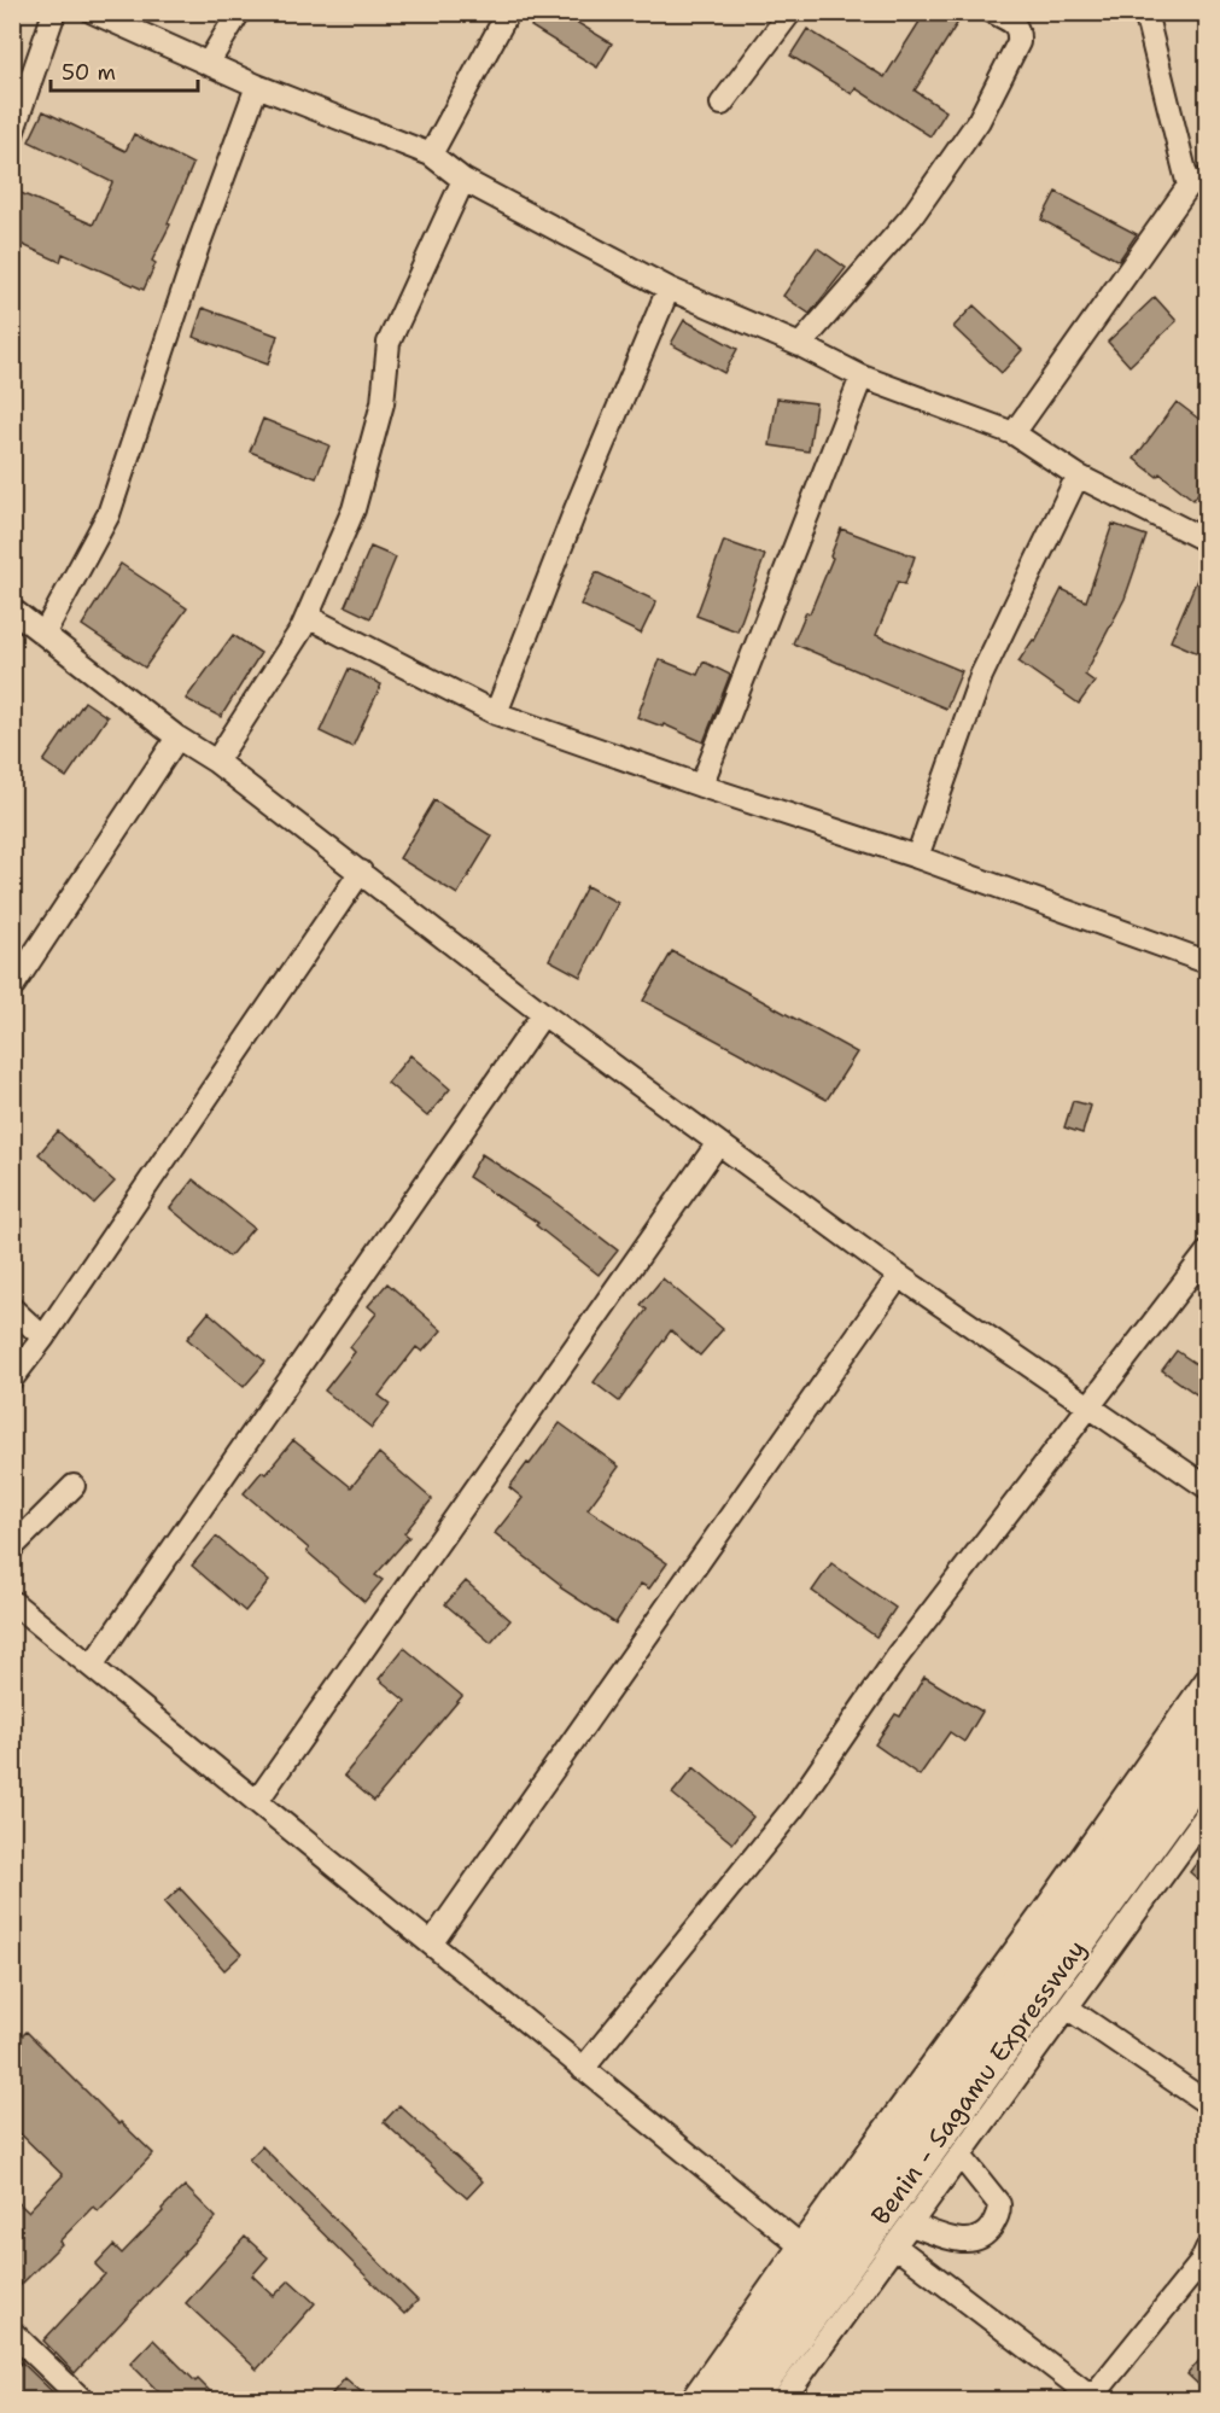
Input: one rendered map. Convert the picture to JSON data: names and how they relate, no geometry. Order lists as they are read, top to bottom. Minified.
{"streets":{"highway":["Benin - Sagamu Expressway"]},"scale_bar":"50 m"}
